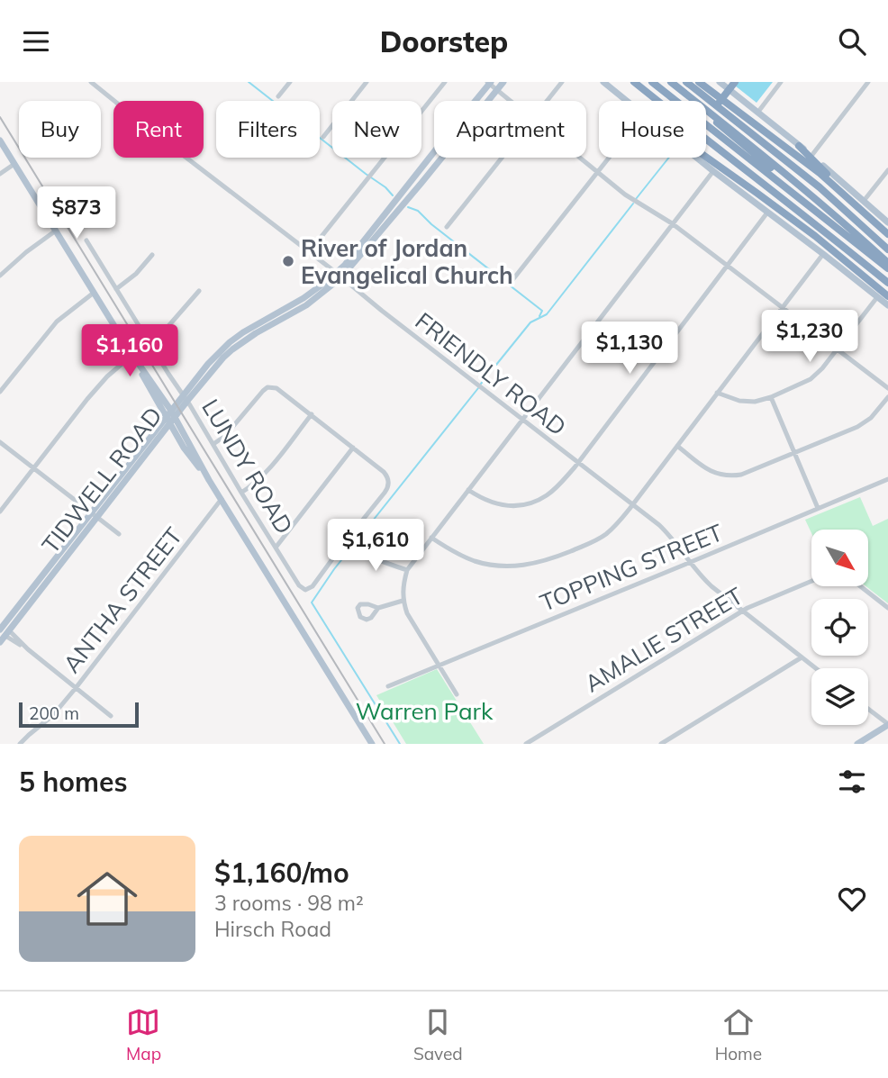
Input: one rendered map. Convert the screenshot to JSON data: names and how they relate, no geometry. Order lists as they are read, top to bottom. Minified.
{"streets":{"main road":["TIDWELL ROAD"],"street":["FRIENDLY ROAD","LUNDY ROAD","TOPPING STREET","ANTHA STREET","AMALIE STREET"]},"crossings":[["FRIENDLY ROAD","TIDWELL ROAD"],["FRIENDLY ROAD","TOPPING STREET"],["FRIENDLY ROAD","AMALIE STREET"],["LUNDY ROAD","TIDWELL ROAD"]],"parks":["Warren Park"],"places":["River of Jordan Evangelical Church"],"scale_bar":"200 m","north":"bottom right","page":{"header":"Doorstep","chip":["Buy","Rent","Filters","New","Apartment","House"],"price":["$873","$1,230","$1,130","$1,160","$1,610"],"scale":"200 m","heading":"5 homes","list":[{"name":"$1,160/mo","note":"3 rooms · 98 m² · Hirsch Road"}],"tabs":["Map","Saved","Home"]}}
